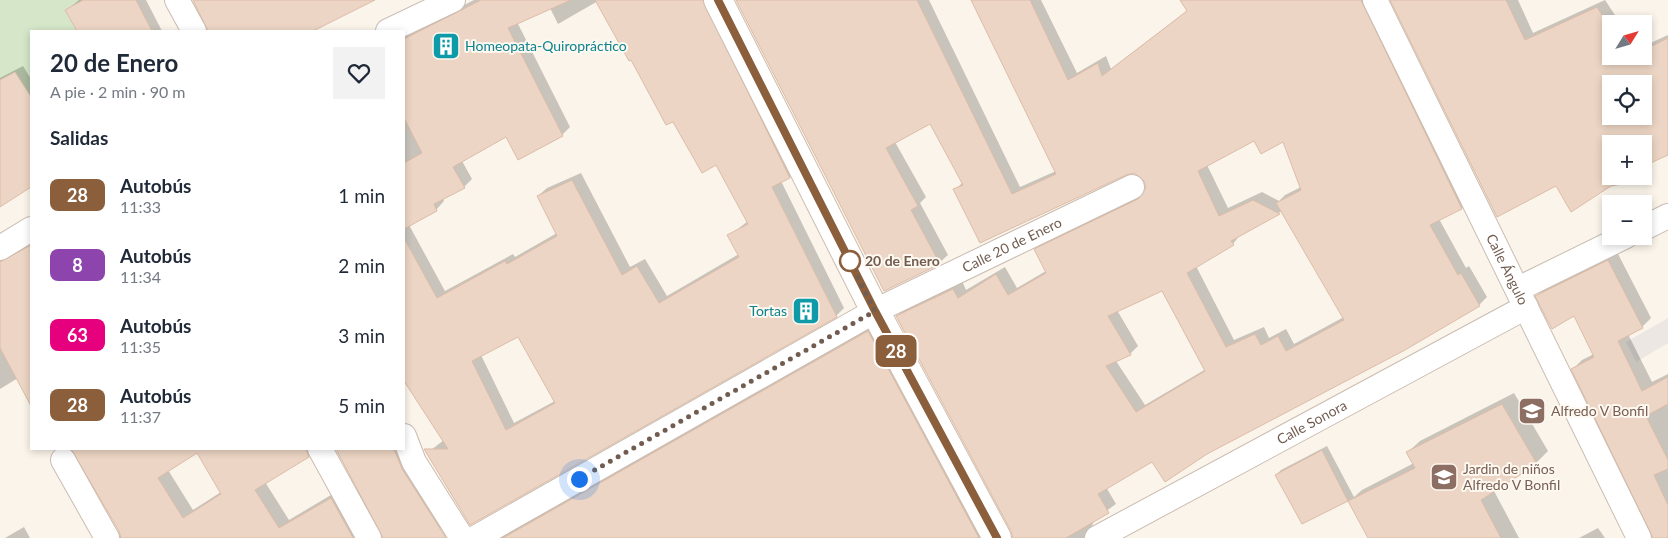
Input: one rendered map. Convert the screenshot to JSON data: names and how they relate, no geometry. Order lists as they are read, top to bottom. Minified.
{"streets":{"street":["Calle 20 de Enero","Calle Ángulo","Calle Sonora"]},"crossings":[["Calle Ángulo","Calle Sonora"]],"places":{"building":["Homeopata-Quiropráctico","Tortas"],"other":["20 de Enero"],"school or university":["Alfredo V Bonfil","Jardin de niños Alfredo V Bonfil"]},"lines":["bus line 28"],"north":"top right","page":{"on_map":"28","map_buttons":["+","−"],"heading":[["20 de Enero","A pie · 2 min · 90 m"],"Salidas"],"list":[{"mark":"28","name":"Autobús","note":"11:33","value":"1 min"},{"mark":"8","name":"Autobús","note":"11:34","value":"2 min"},{"mark":"63","name":"Autobús","note":"11:35","value":"3 min"},{"mark":"28","name":"Autobús","note":"11:37","value":"5 min"}]}}
